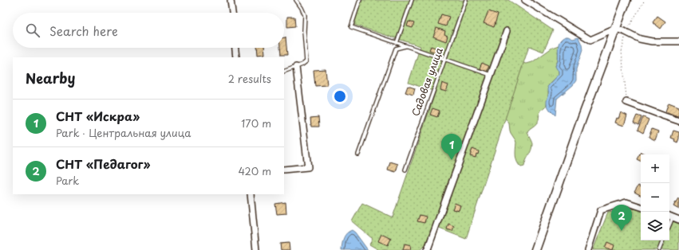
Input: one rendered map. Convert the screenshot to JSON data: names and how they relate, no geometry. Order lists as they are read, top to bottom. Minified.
{"streets":{"lane":["Садовая улица"]},"page":{"search":"Search here","heading":["Nearby","2 results"],"list":[{"mark":"1","name":"СНТ «Искра»","note":"Park · Центральная улица","value":"170 m"},{"mark":"2","name":"СНТ «Педагог»","note":"Park","value":"420 m"}],"pins":["1","2"],"map_buttons":["+","−"]}}
